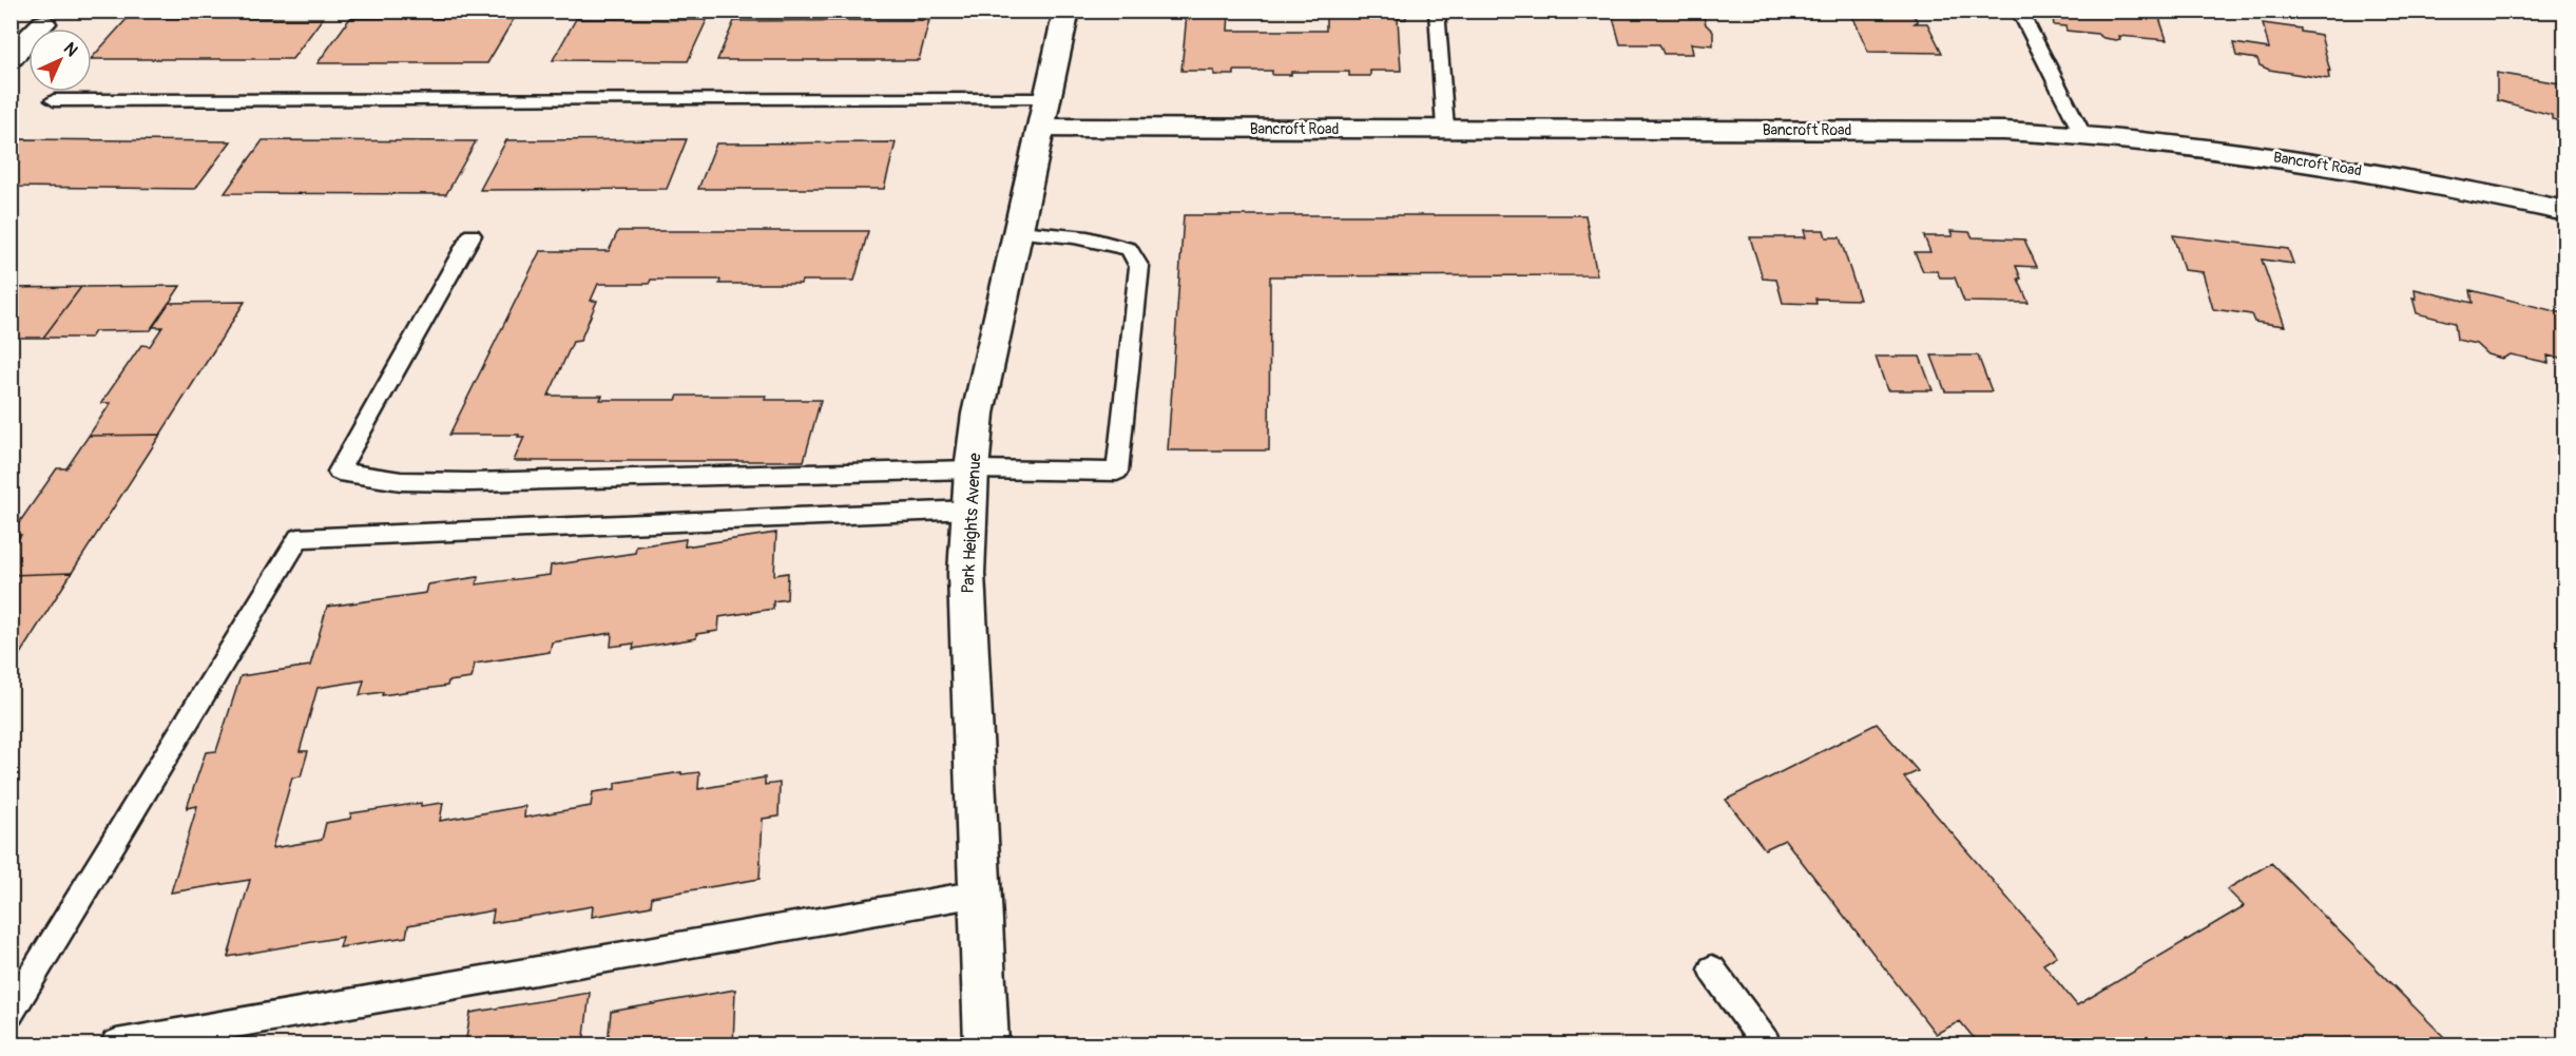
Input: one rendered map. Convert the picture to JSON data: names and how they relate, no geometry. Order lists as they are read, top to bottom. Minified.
{"streets":{"street":["Bancroft Road","Park Heights Avenue"]},"crossings":[["Bancroft Road","Park Heights Avenue"]],"north":"top right"}
